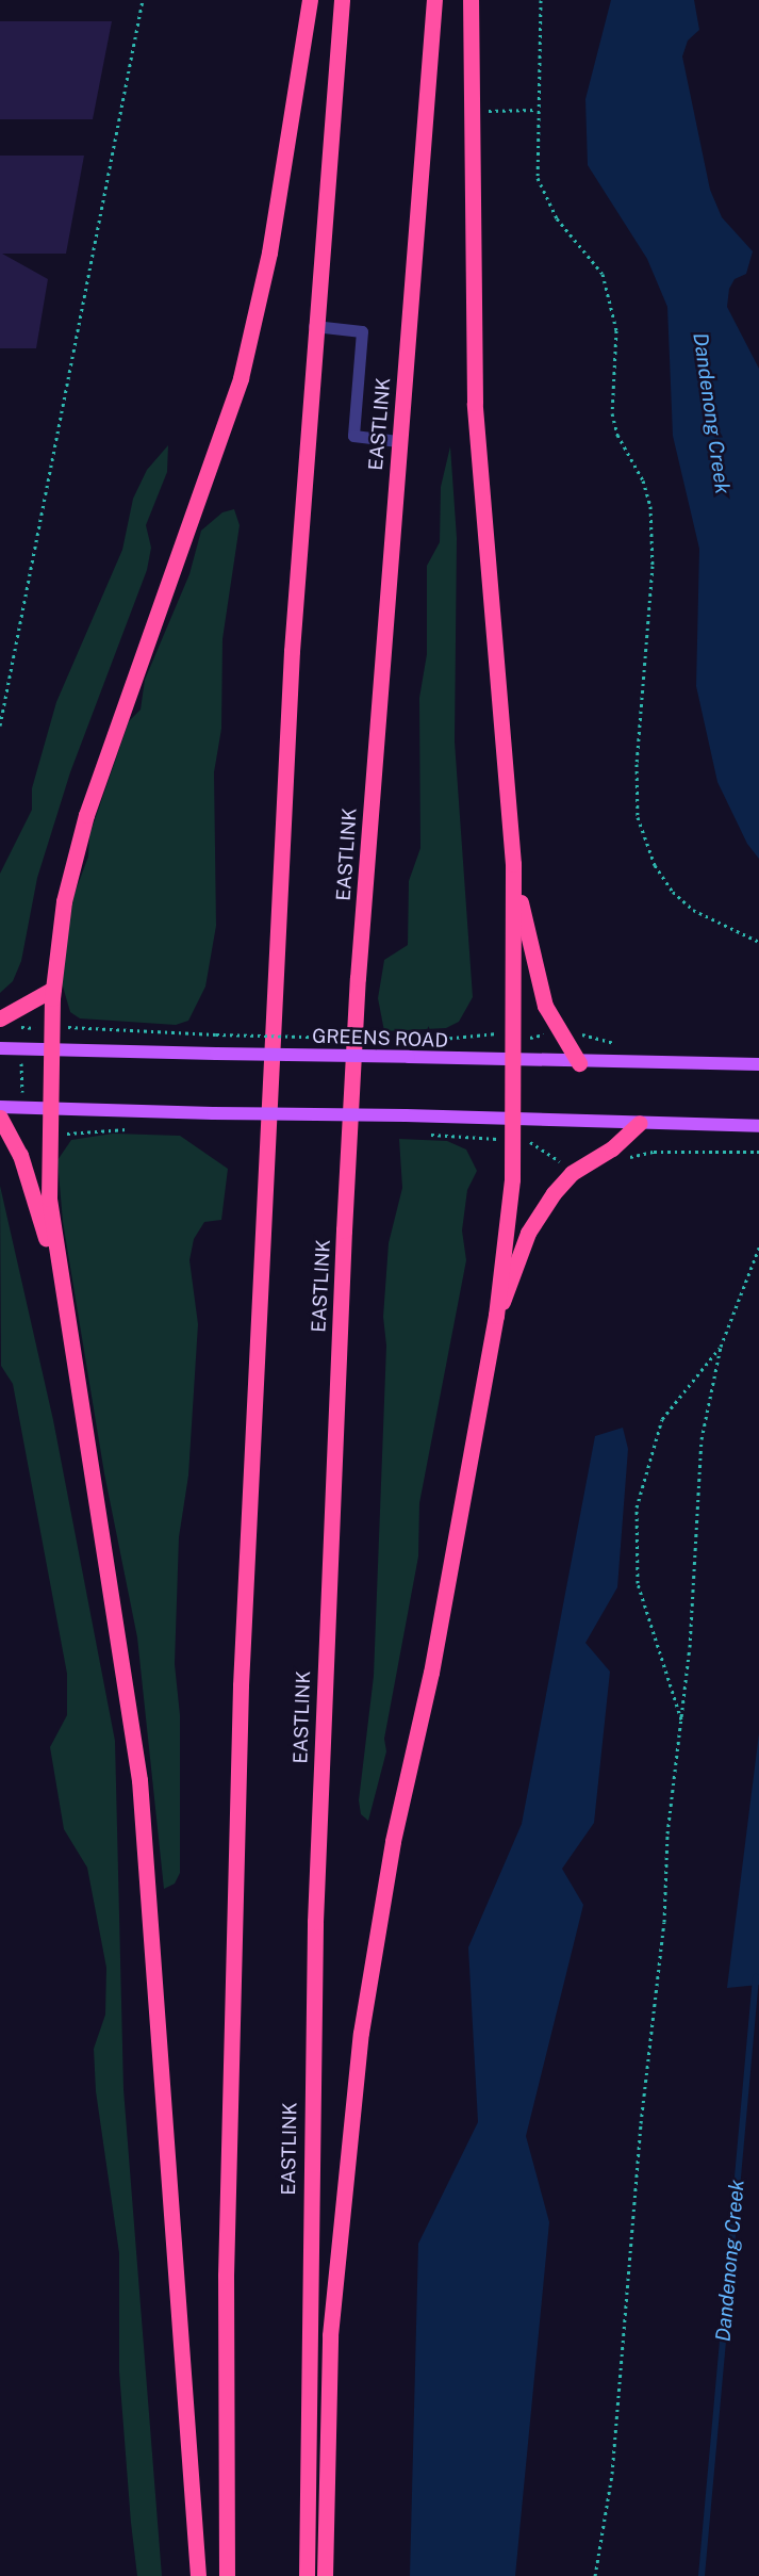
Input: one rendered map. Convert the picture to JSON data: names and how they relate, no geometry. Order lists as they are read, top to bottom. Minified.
{"streets":{"highway":["EASTLINK"],"main road":["GREENS ROAD"]},"water":["Dandenong Creek"]}
